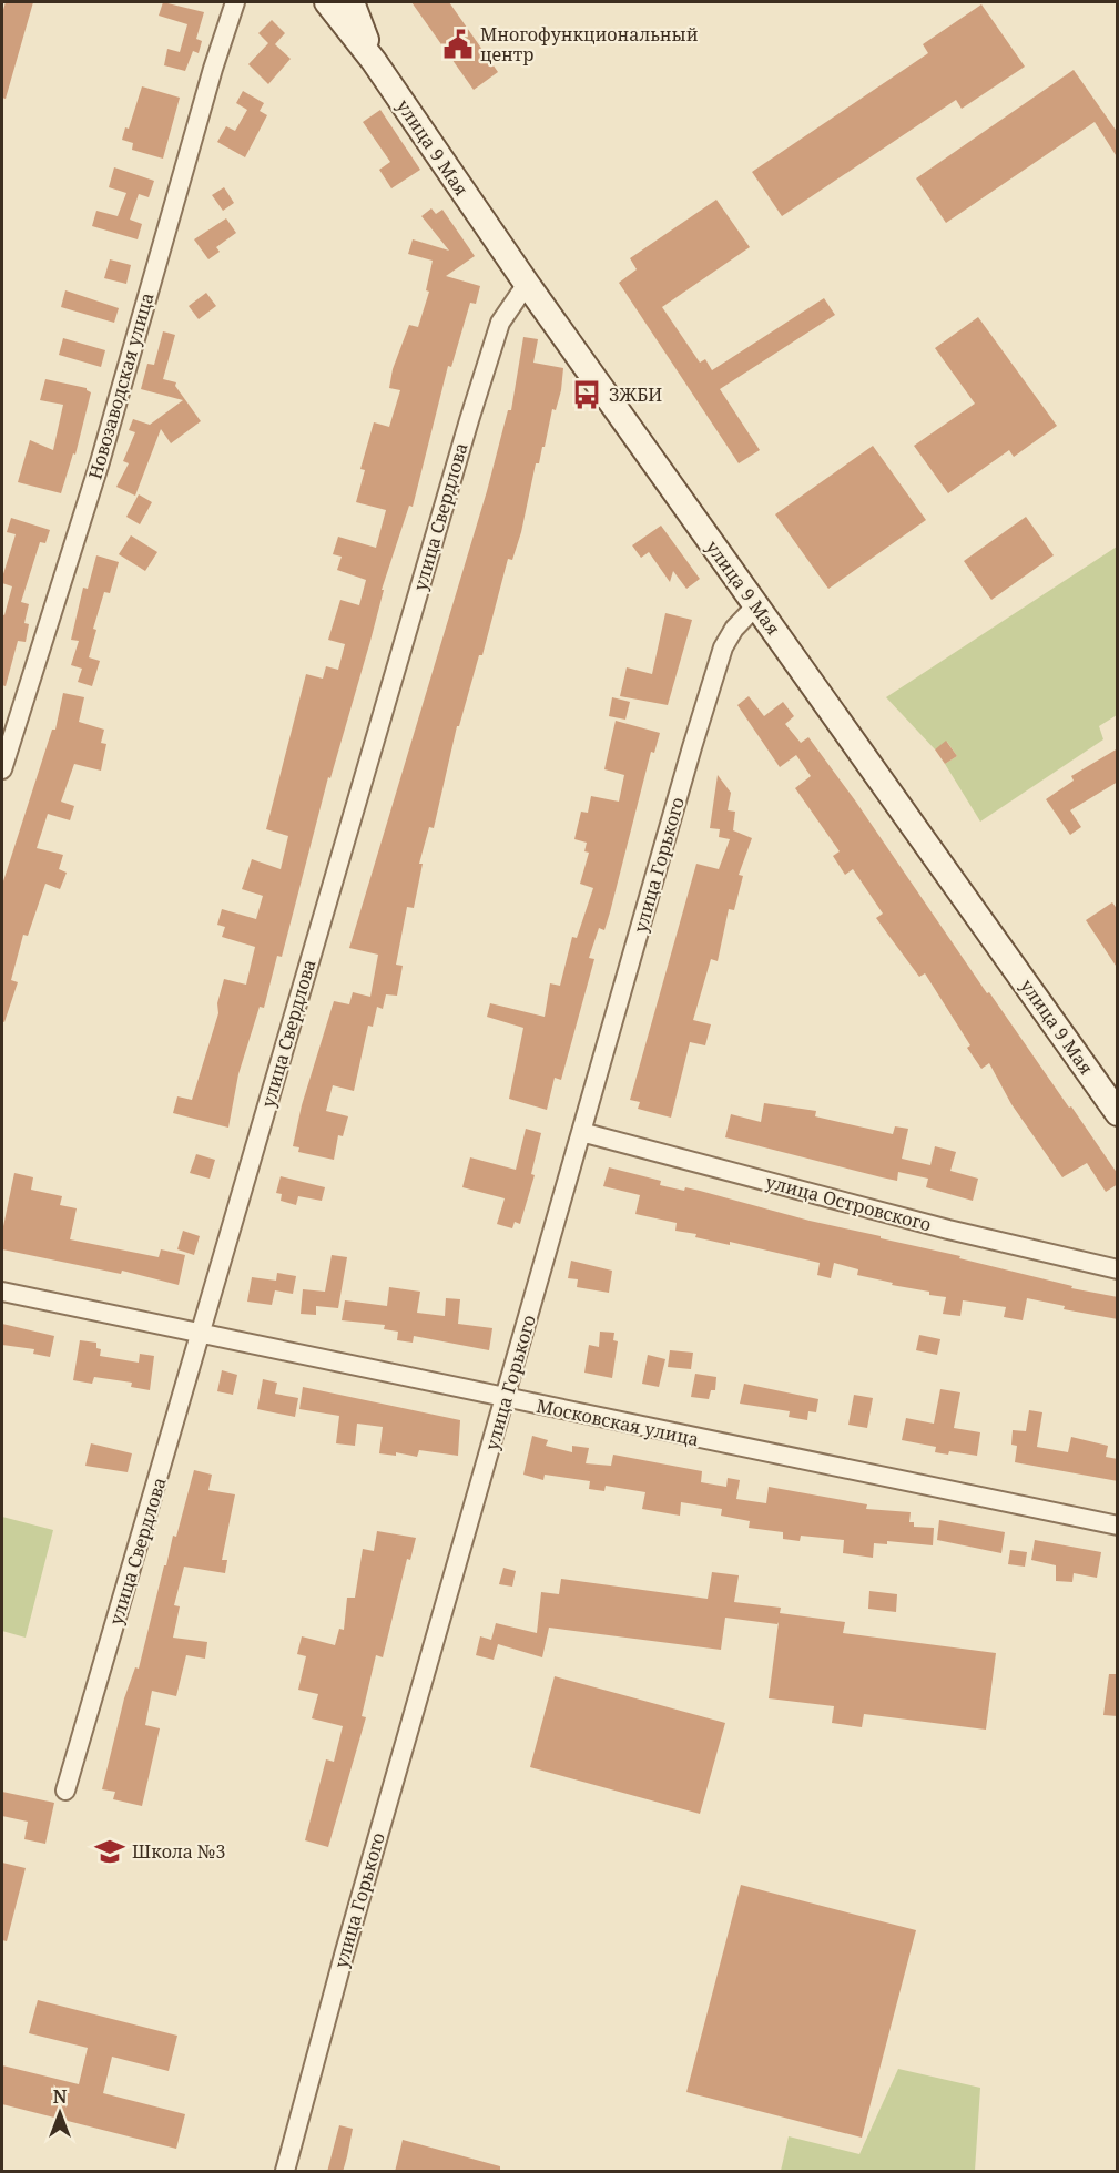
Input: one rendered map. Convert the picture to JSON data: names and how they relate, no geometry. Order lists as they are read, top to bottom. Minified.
{"streets":{"street":["улица 9 Мая","Новозаводская улица","улица Свердлова","улица Горького","улица Островского","Московская улица"]},"crossings":[["улица 9 Мая","улица Свердлова"],["улица 9 Мая","улица Горького"],["улица Свердлова","Московская улица"],["улица Горького","улица Островского"],["улица Горького","Московская улица"]],"places":{"public building":["Многофункциональный центр"],"bus stop":["ЗЖБИ"],"school or university":["Школа №3"]},"north":"top"}
